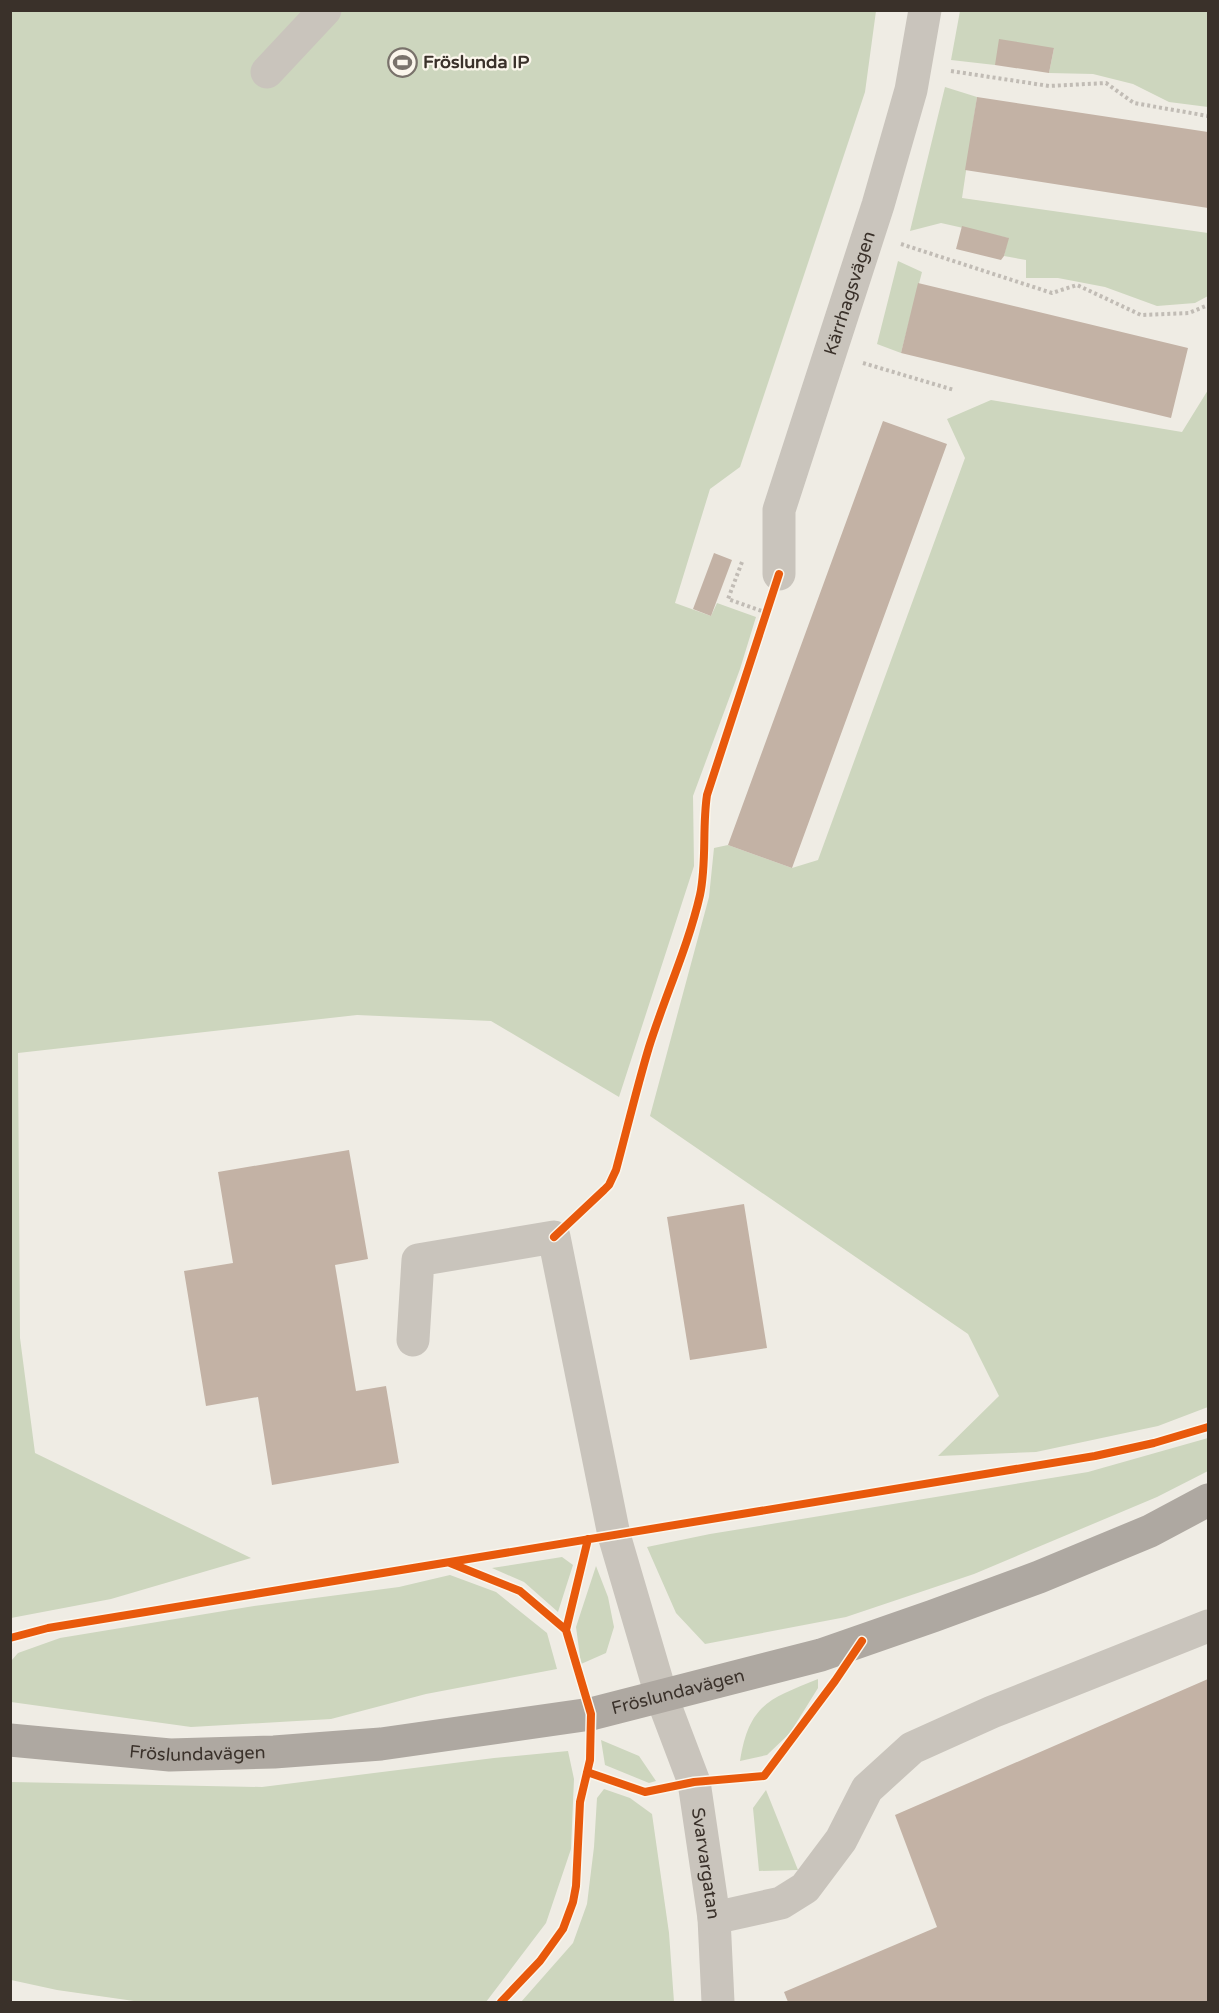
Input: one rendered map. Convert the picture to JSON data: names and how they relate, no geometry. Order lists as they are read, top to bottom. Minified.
{"streets":{"main road":["Fröslundavägen"],"street":["Kärrhagsvägen","Svarvargatan"]},"crossings":[["Fröslundavägen","Svarvargatan"]],"places":{"sports":["Fröslunda IP"]}}
